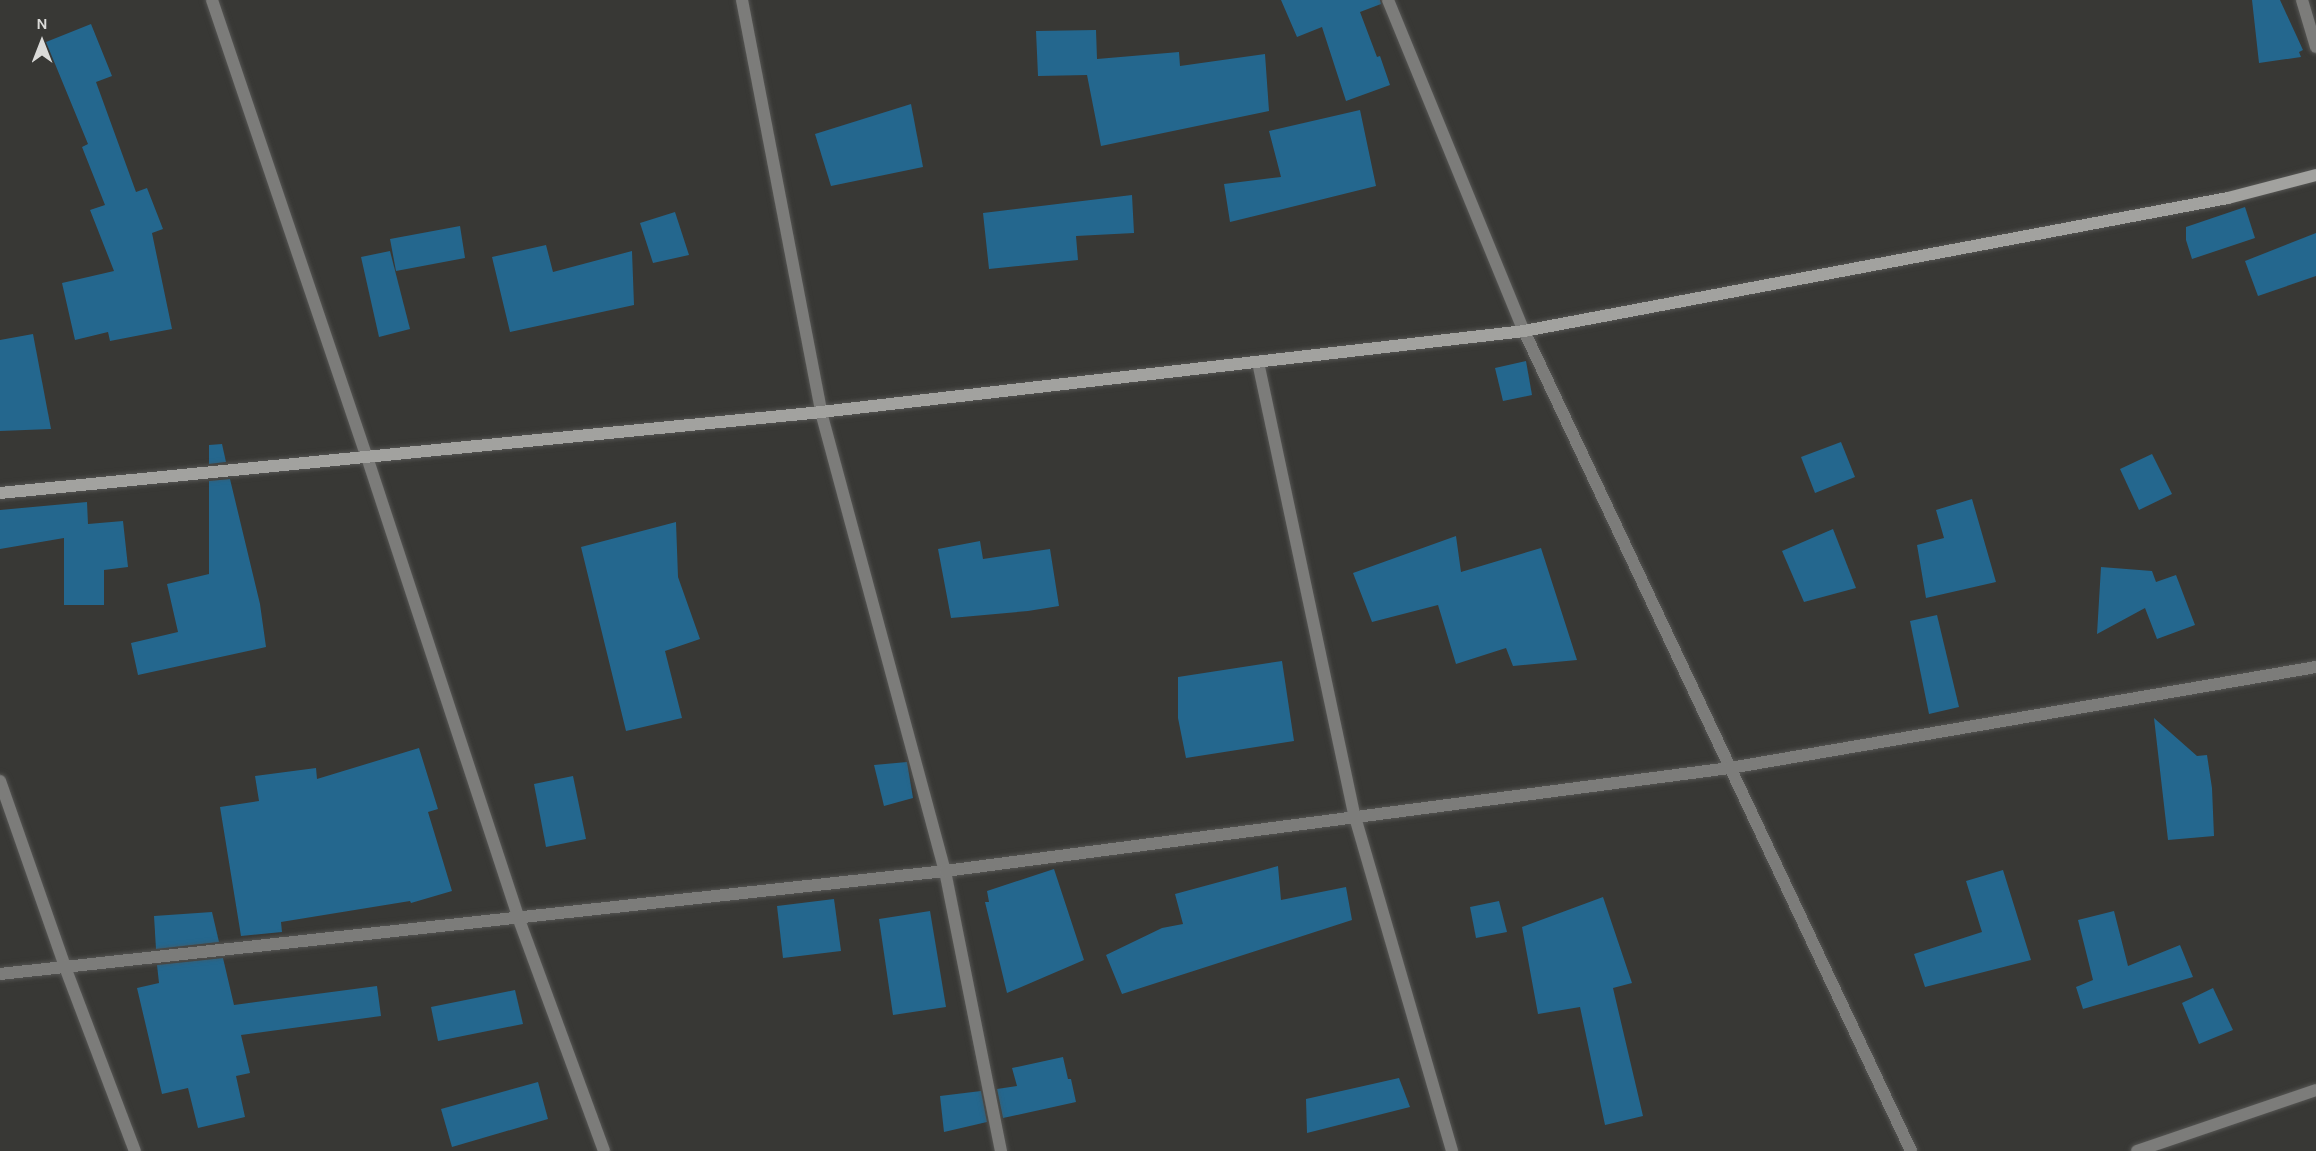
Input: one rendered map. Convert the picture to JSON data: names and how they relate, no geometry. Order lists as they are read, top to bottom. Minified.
{"north":"top"}
